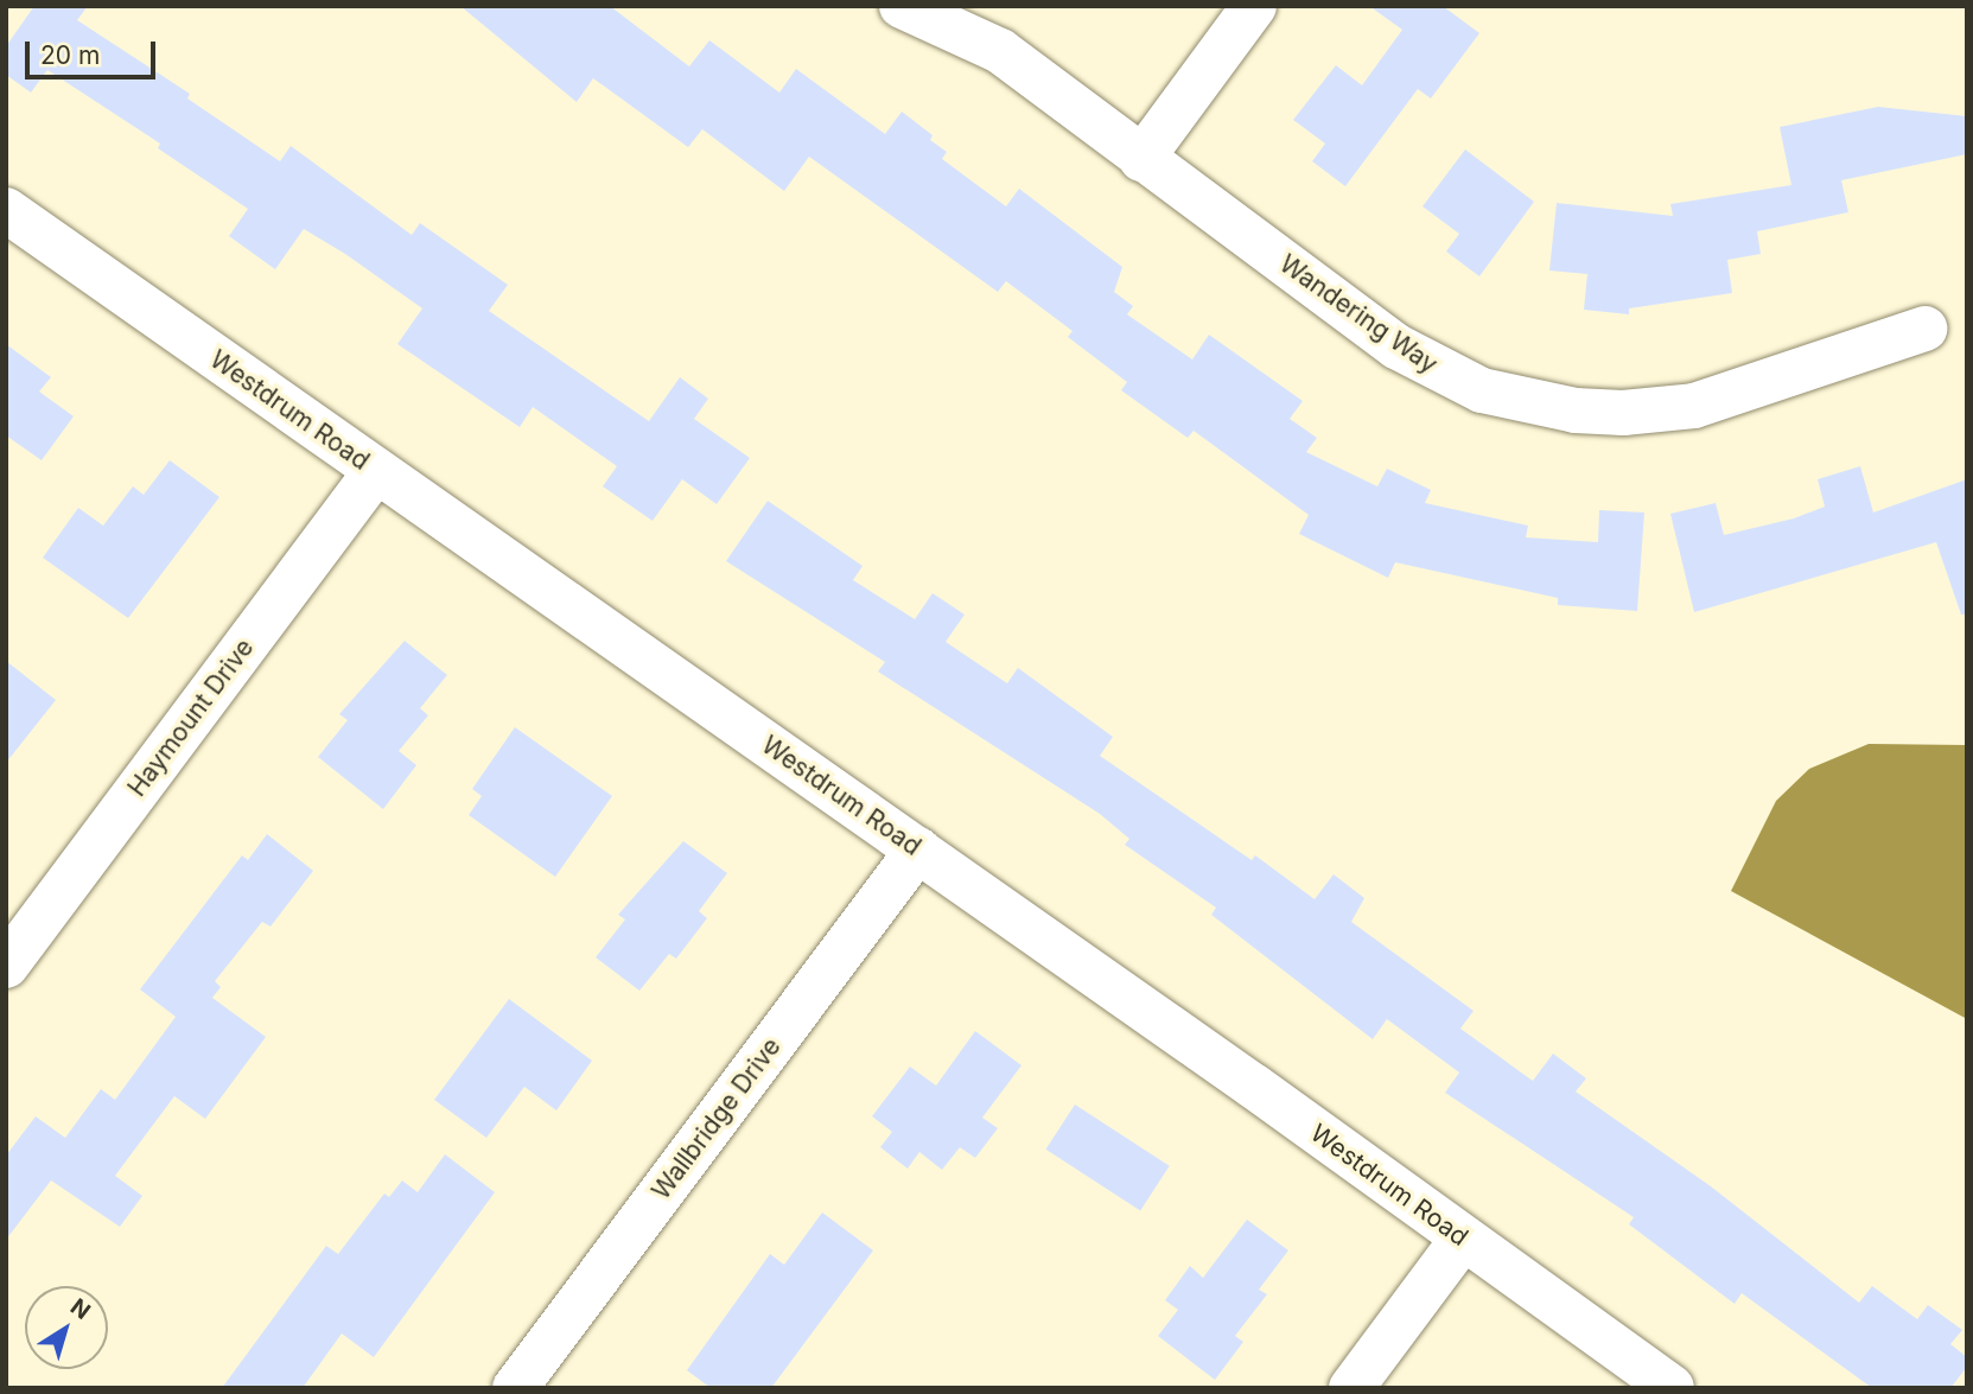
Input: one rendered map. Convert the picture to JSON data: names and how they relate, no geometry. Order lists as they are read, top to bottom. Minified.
{"streets":{"street":["Wandering Way","Westdrum Road","Haymount Drive","Wallbridge Drive"]},"crossings":[["Westdrum Road","Haymount Drive"],["Westdrum Road","Wallbridge Drive"]],"scale_bar":"20 m","north":"top right"}
